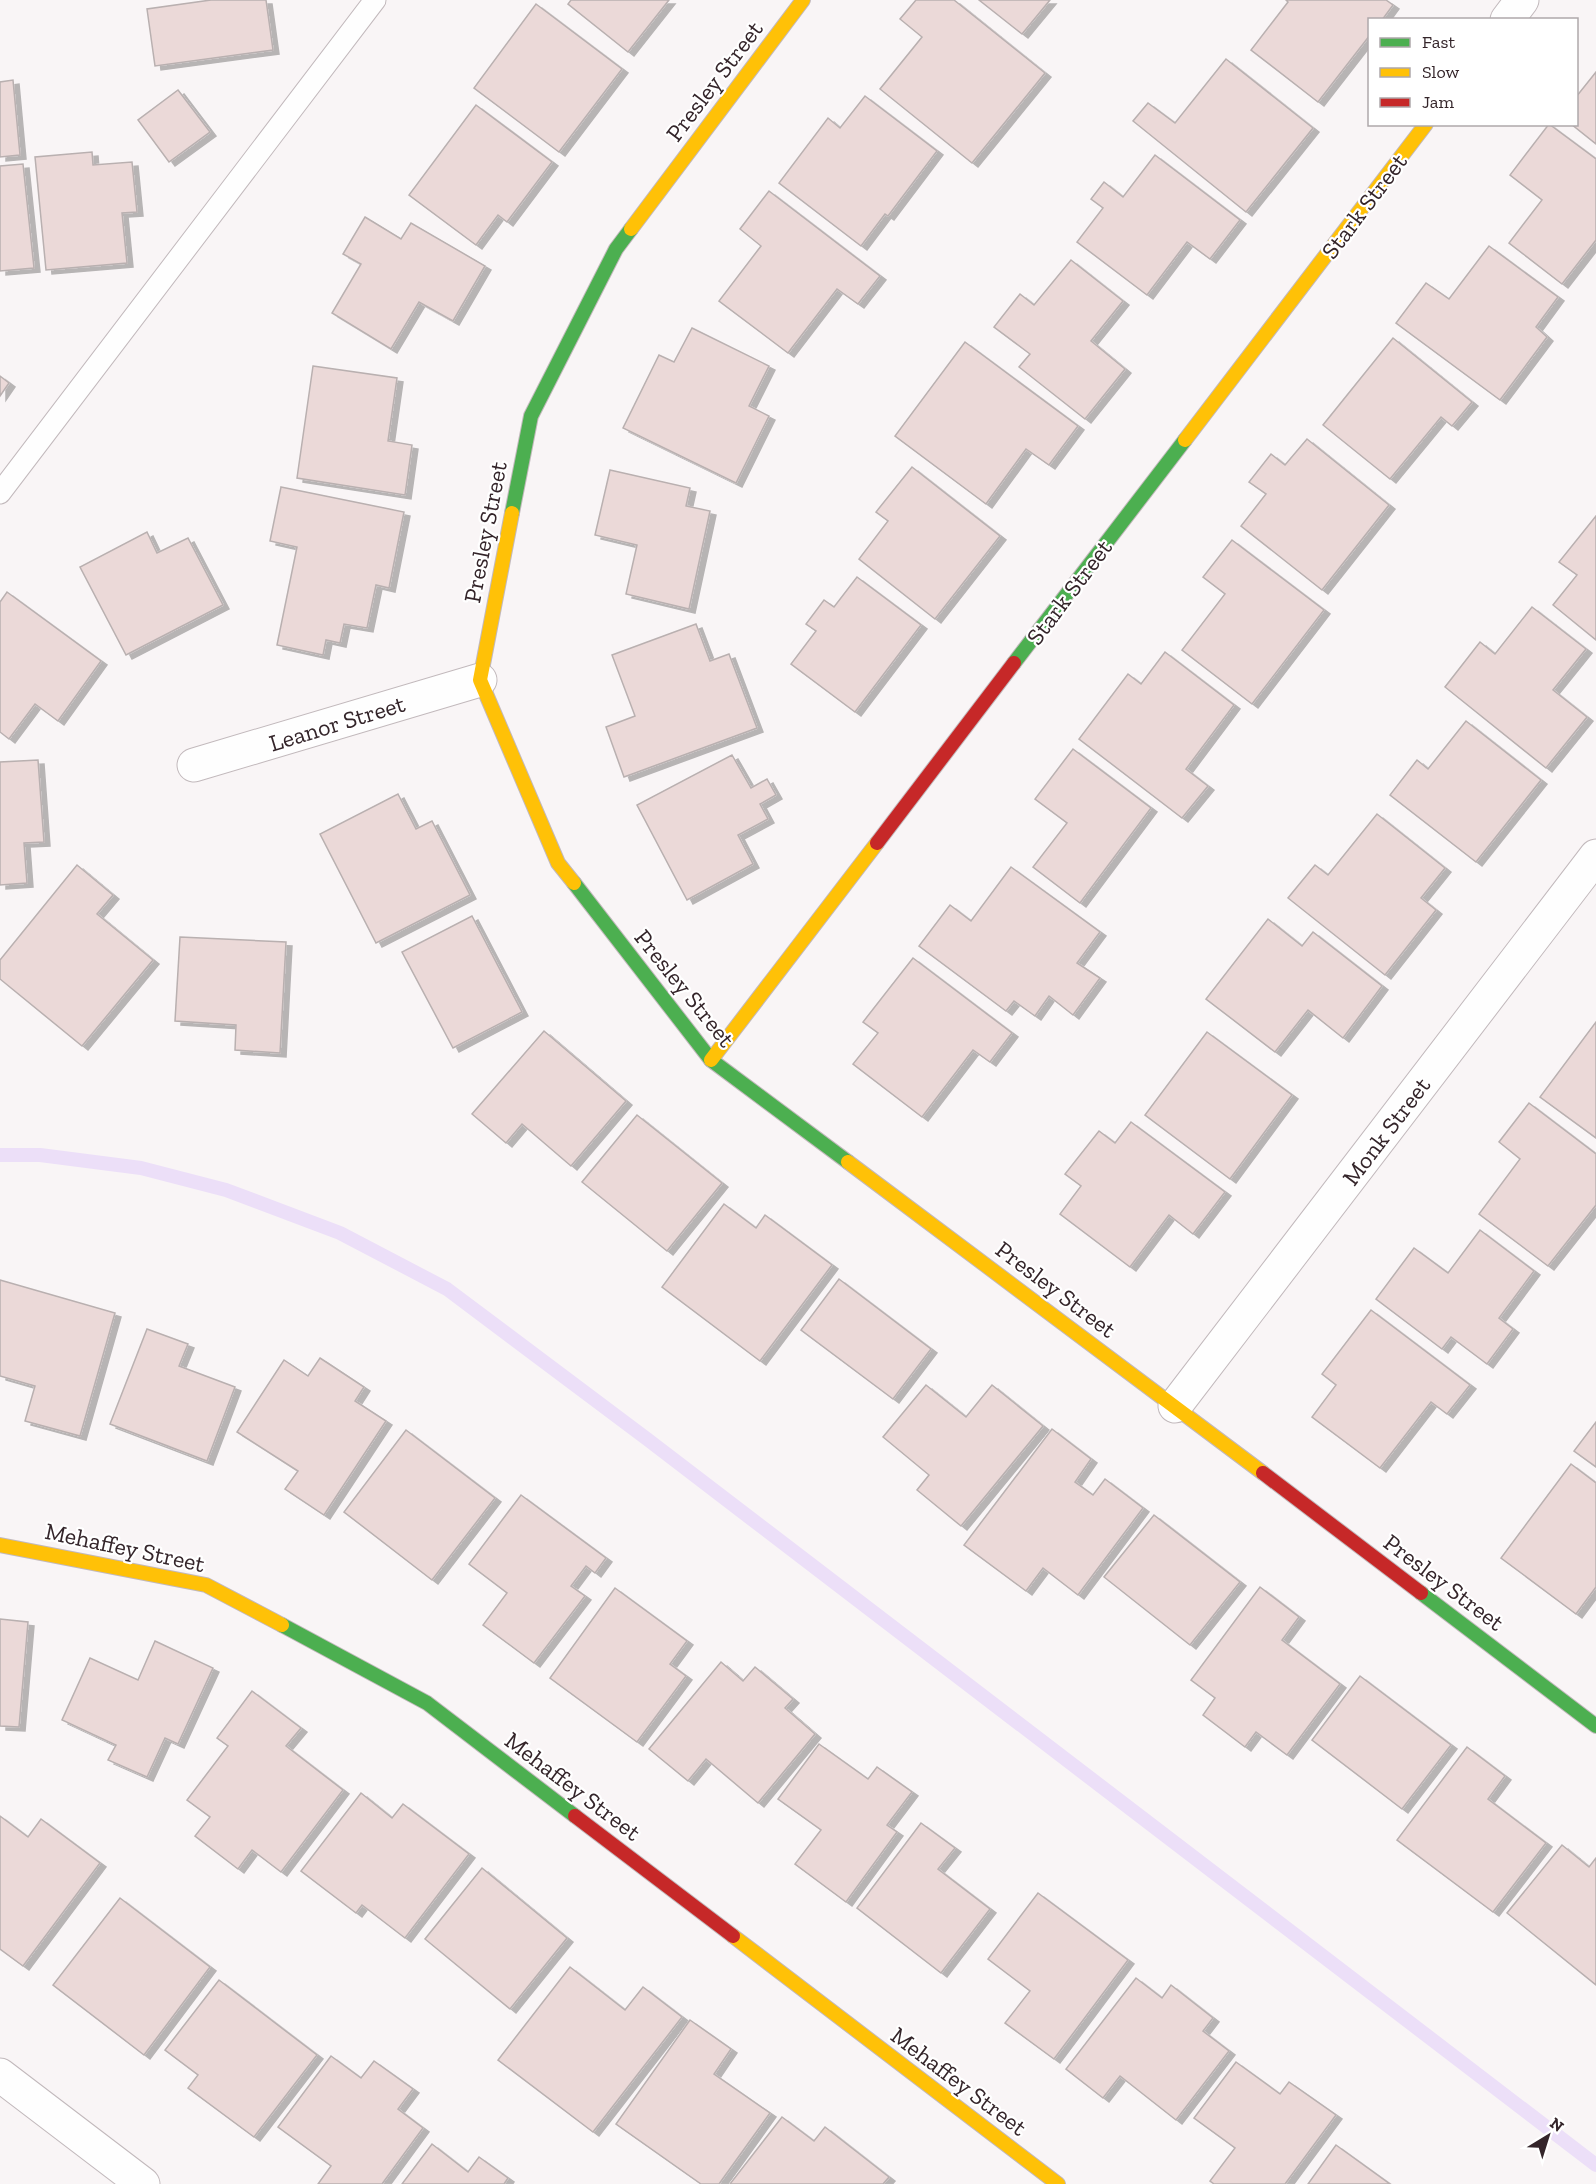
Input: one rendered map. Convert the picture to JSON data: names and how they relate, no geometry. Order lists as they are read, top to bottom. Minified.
{"streets":{"street":["Presley Street","Stark Street","Leanor Street","Monk Street","Mehaffey Street"]},"crossings":[["Presley Street","Stark Street"],["Presley Street","Leanor Street"],["Presley Street","Monk Street"]],"legend":["Fast","Slow","Jam"],"north":"top right"}
